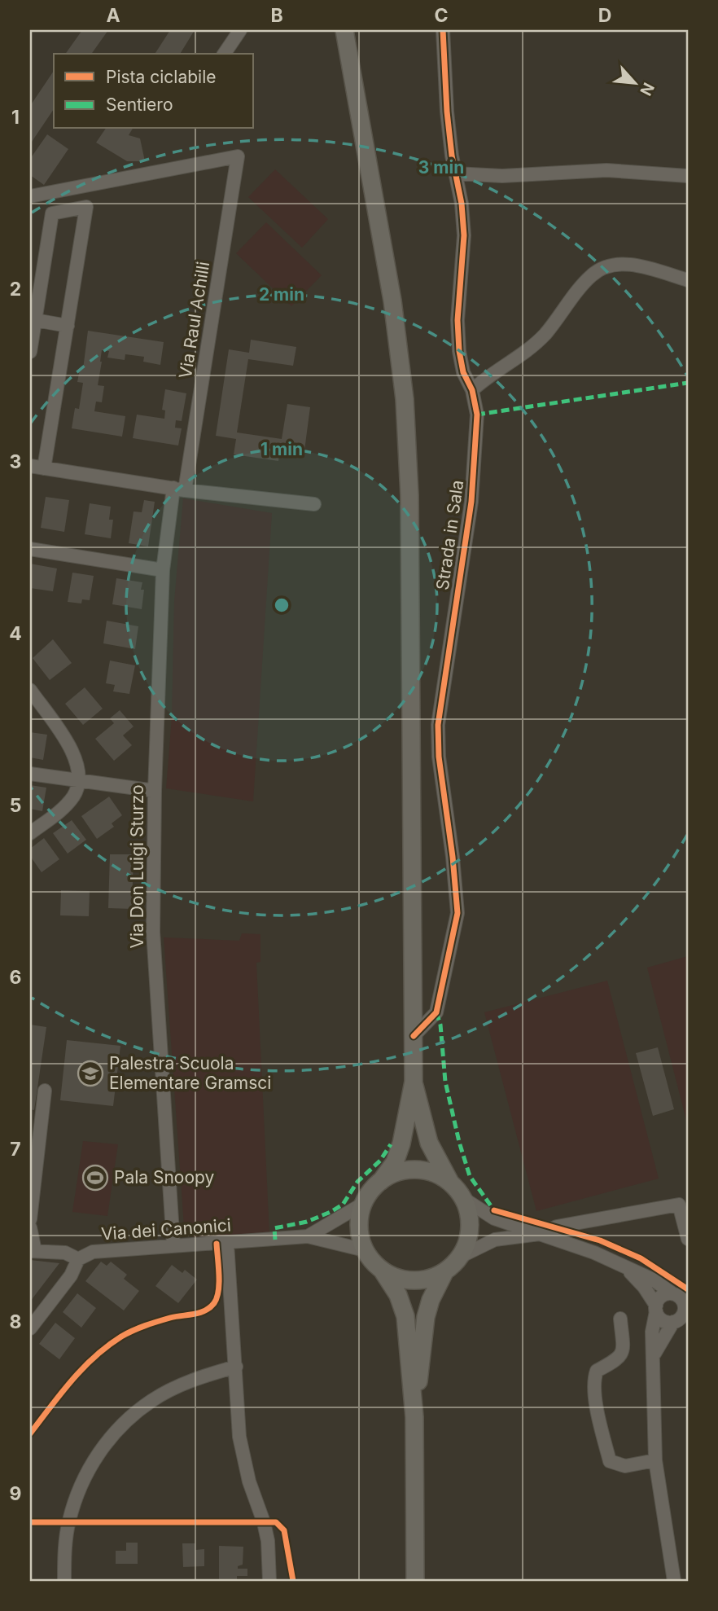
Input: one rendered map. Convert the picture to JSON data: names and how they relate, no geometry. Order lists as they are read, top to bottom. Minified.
{"streets":{"street":["Via Raul Achilli","Strada in Sala","Via Don Luigi Sturzo","Via dei Canonici"]},"crossings":[["Via Raul Achilli","Via Don Luigi Sturzo"],["Via Don Luigi Sturzo","Via dei Canonici"]],"places":{"school or university":["Palestra Scuola Elementare Gramsci"],"sports":["Pala Snoopy"]},"legend":["Pista ciclabile","Sentiero"],"north":"bottom right","grid":{"columns":["A","B","C","D"],"rows":["1","2","3","4","5","6","7","8","9"]},"rings":["3 min","2 min","1 min"]}
